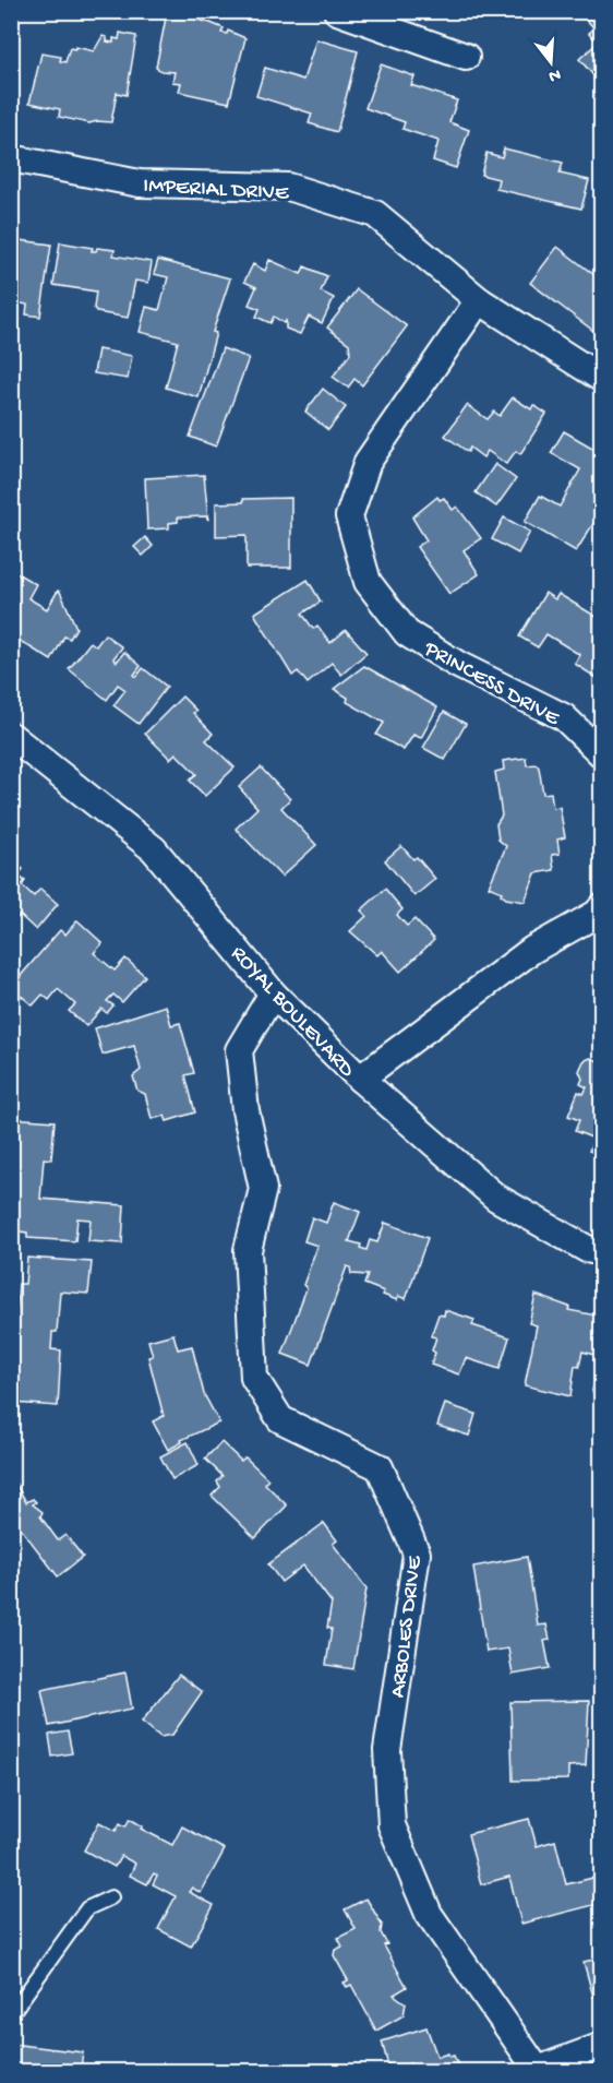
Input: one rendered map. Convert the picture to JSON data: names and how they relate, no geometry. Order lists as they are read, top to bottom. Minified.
{"streets":{"street":["IMPERIAL DRIVE","PRINCESS DRIVE","ROYAL BOULEVARD","ARBOLES DRIVE"]},"crossings":[["IMPERIAL DRIVE","PRINCESS DRIVE"],["ROYAL BOULEVARD","ARBOLES DRIVE"]],"north":"bottom"}
